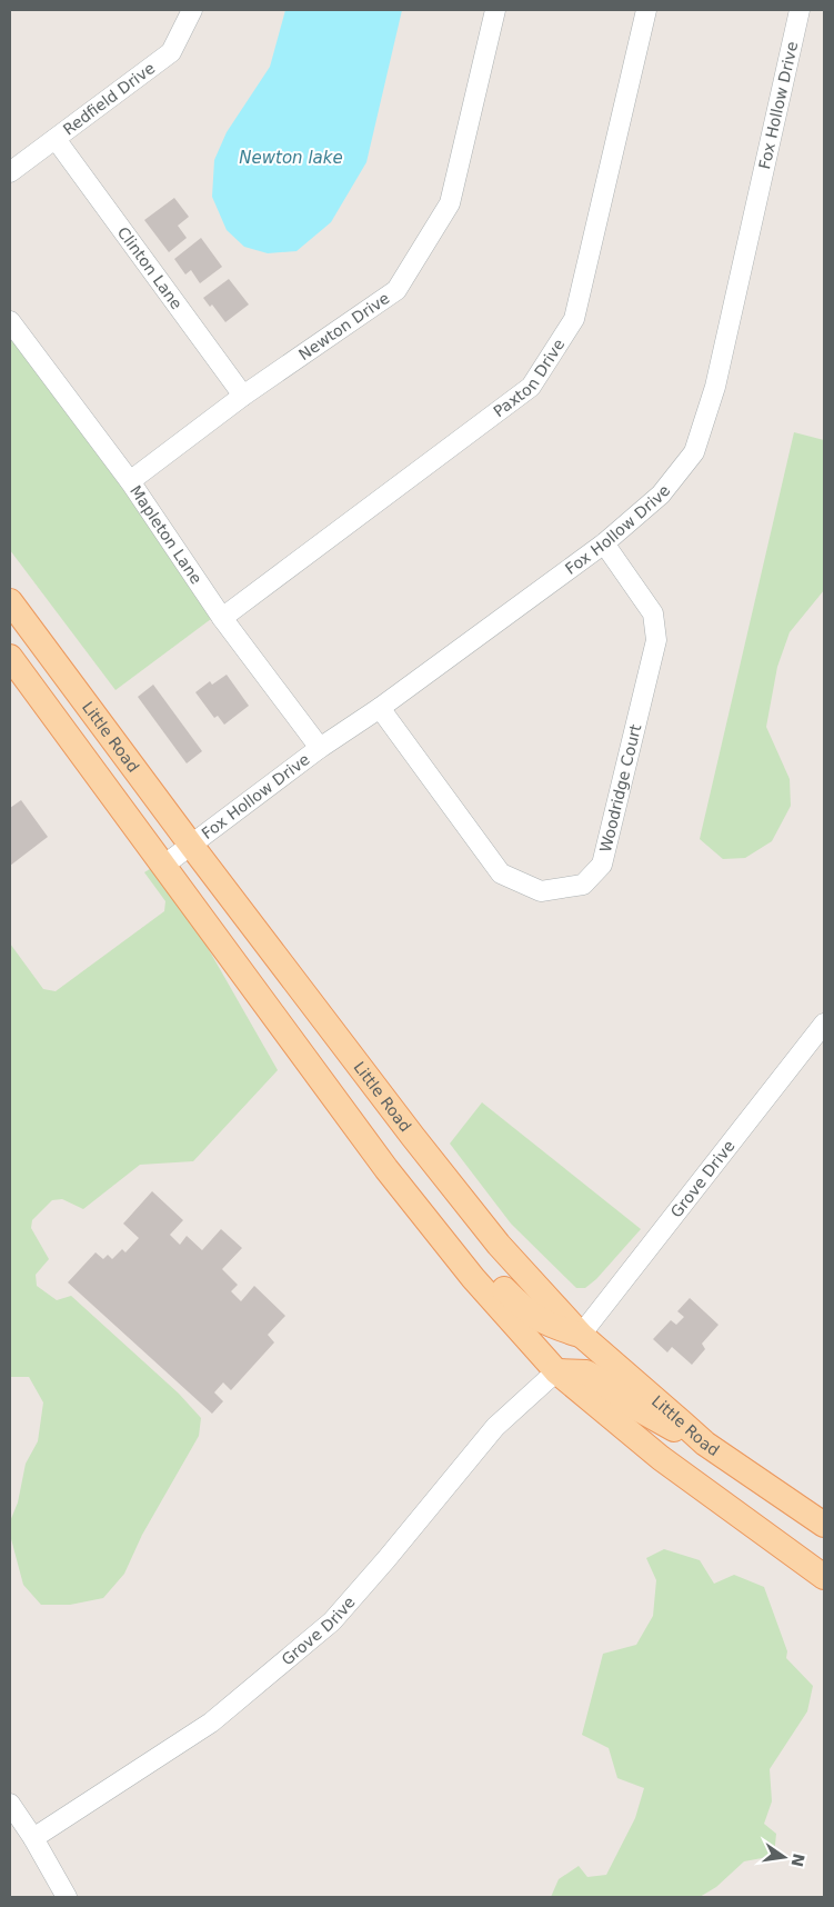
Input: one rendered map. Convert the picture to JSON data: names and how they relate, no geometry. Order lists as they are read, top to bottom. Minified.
{"streets":{"main road":["Little Road"],"street":["Redfield Drive","Fox Hollow Drive","Clinton Lane","Newton Drive","Paxton Drive","Mapleton Lane","Woodridge Court","Grove Drive"]},"crossings":[["Redfield Drive","Clinton Lane"],["Fox Hollow Drive","Mapleton Lane"],["Fox Hollow Drive","Little Road"],["Fox Hollow Drive","Woodridge Court"],["Clinton Lane","Newton Drive"],["Newton Drive","Mapleton Lane"],["Paxton Drive","Mapleton Lane"],["Little Road","Grove Drive"]],"water":["Newton lake"],"north":"right"}
